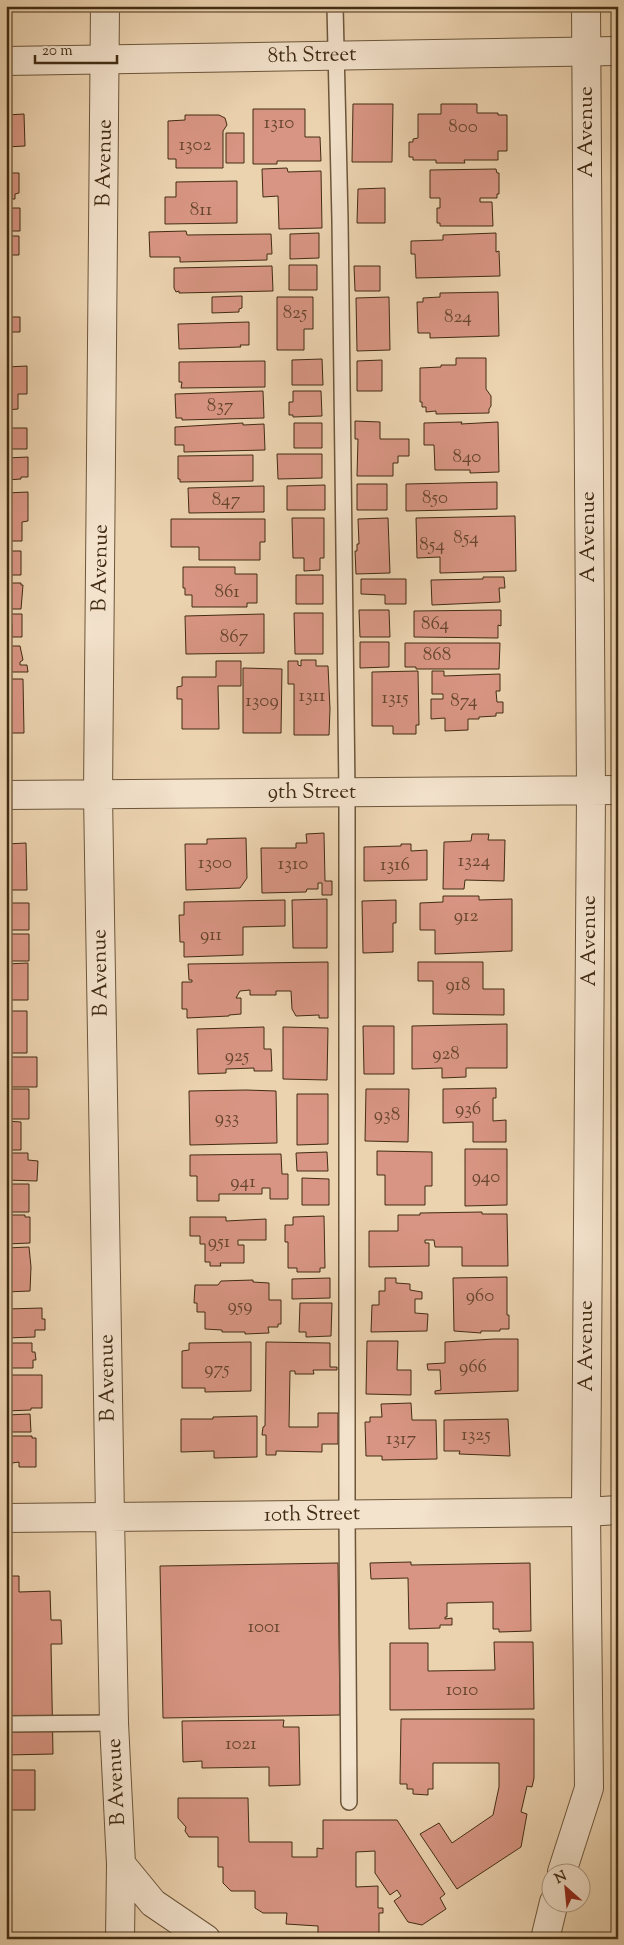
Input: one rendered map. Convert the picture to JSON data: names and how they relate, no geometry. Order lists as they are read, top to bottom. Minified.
{"streets":{"street":["8th Street","A Avenue","B Avenue","9th Street","10th Street"]},"crossings":[["8th Street","A Avenue"],["8th Street","B Avenue"],["A Avenue","9th Street"],["A Avenue","10th Street"],["B Avenue","9th Street"],["B Avenue","10th Street"]],"house_numbers":["1310","800","1302","811","825","824","837","840","850","847","854","854","861","864","867","868","1311","1315","1309","874","1324","1300","1310","1316","912","911","918","928","925","936","938","933","940","941","951","960","959","966","975","1325","1317","1001","1010","1021"],"scale_bar":"20 m","north":"top left"}
